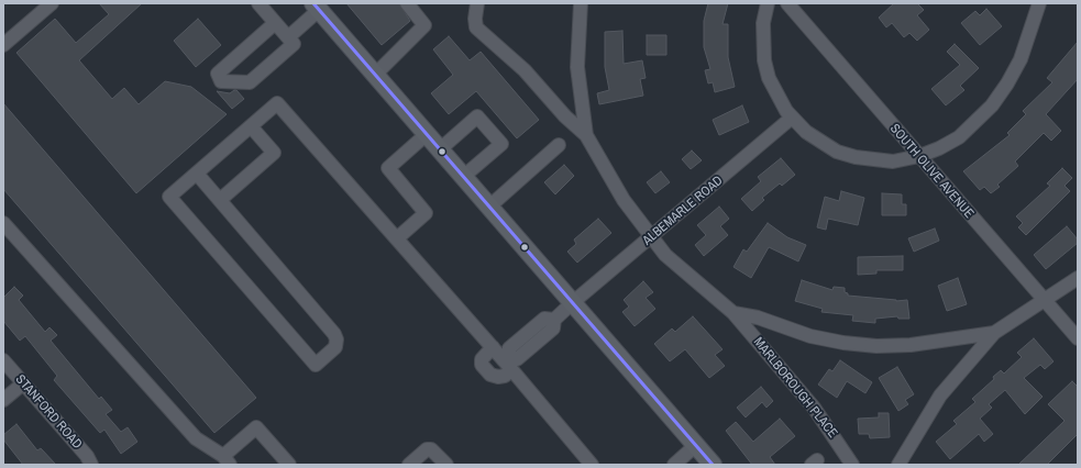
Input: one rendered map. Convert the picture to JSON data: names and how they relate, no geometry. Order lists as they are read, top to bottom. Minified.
{"streets":{"street":["SOUTH OLIVE AVENUE","ALBEMARLE ROAD","MARLBOROUGH PLACE","STANFORD ROAD"]},"crossings":[["ALBEMARLE ROAD","MARLBOROUGH PLACE"]]}
